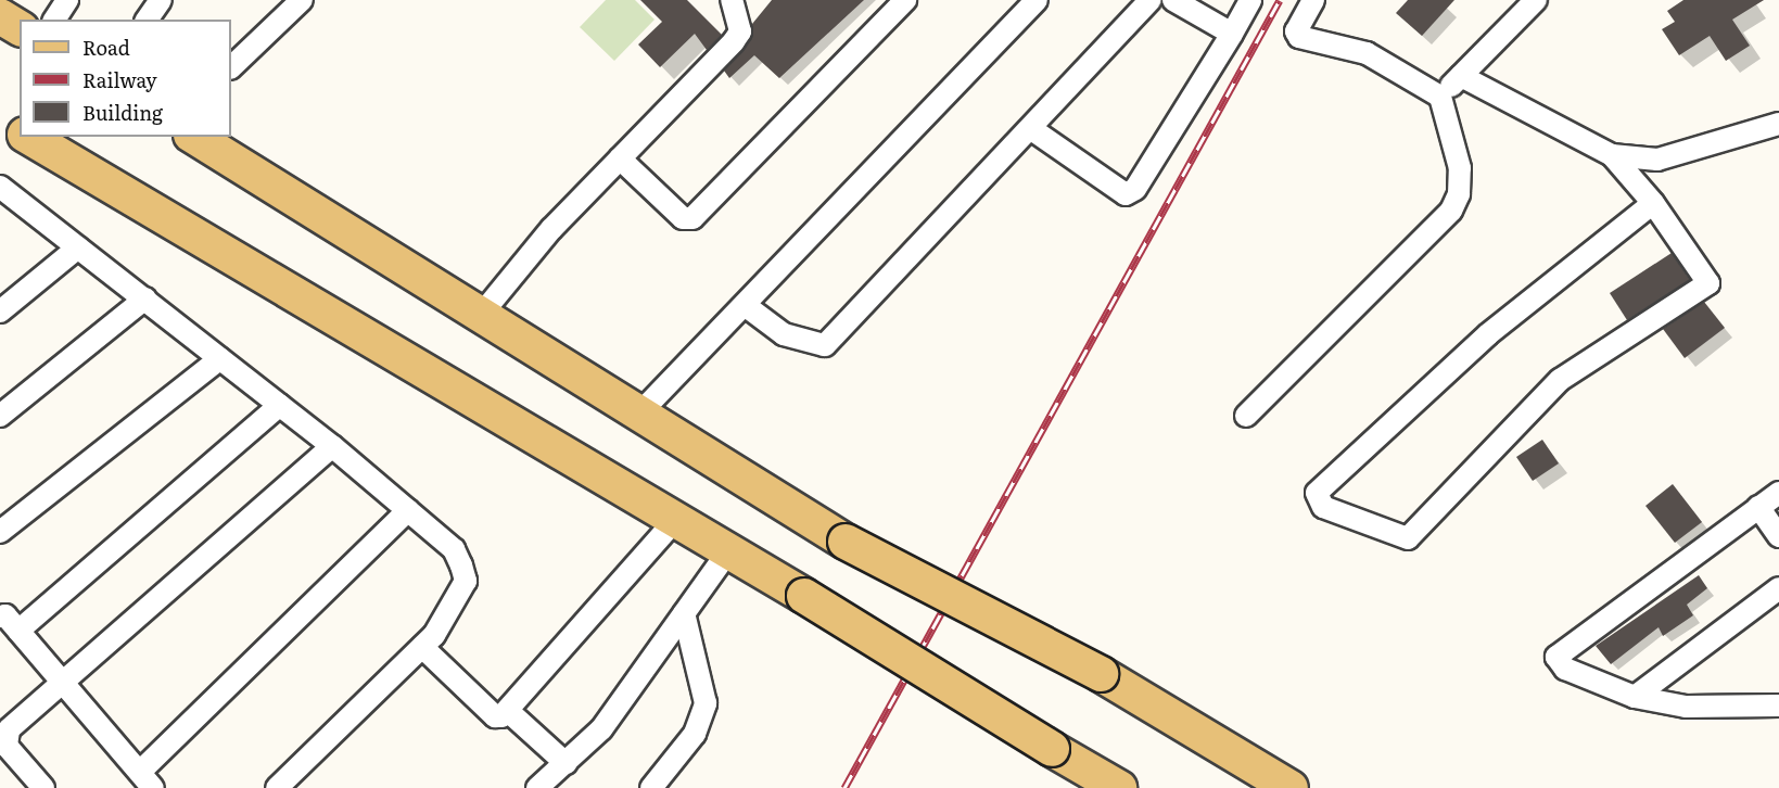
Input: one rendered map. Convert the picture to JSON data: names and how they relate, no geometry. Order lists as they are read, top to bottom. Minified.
{"legend":["Road","Railway","Building"]}
